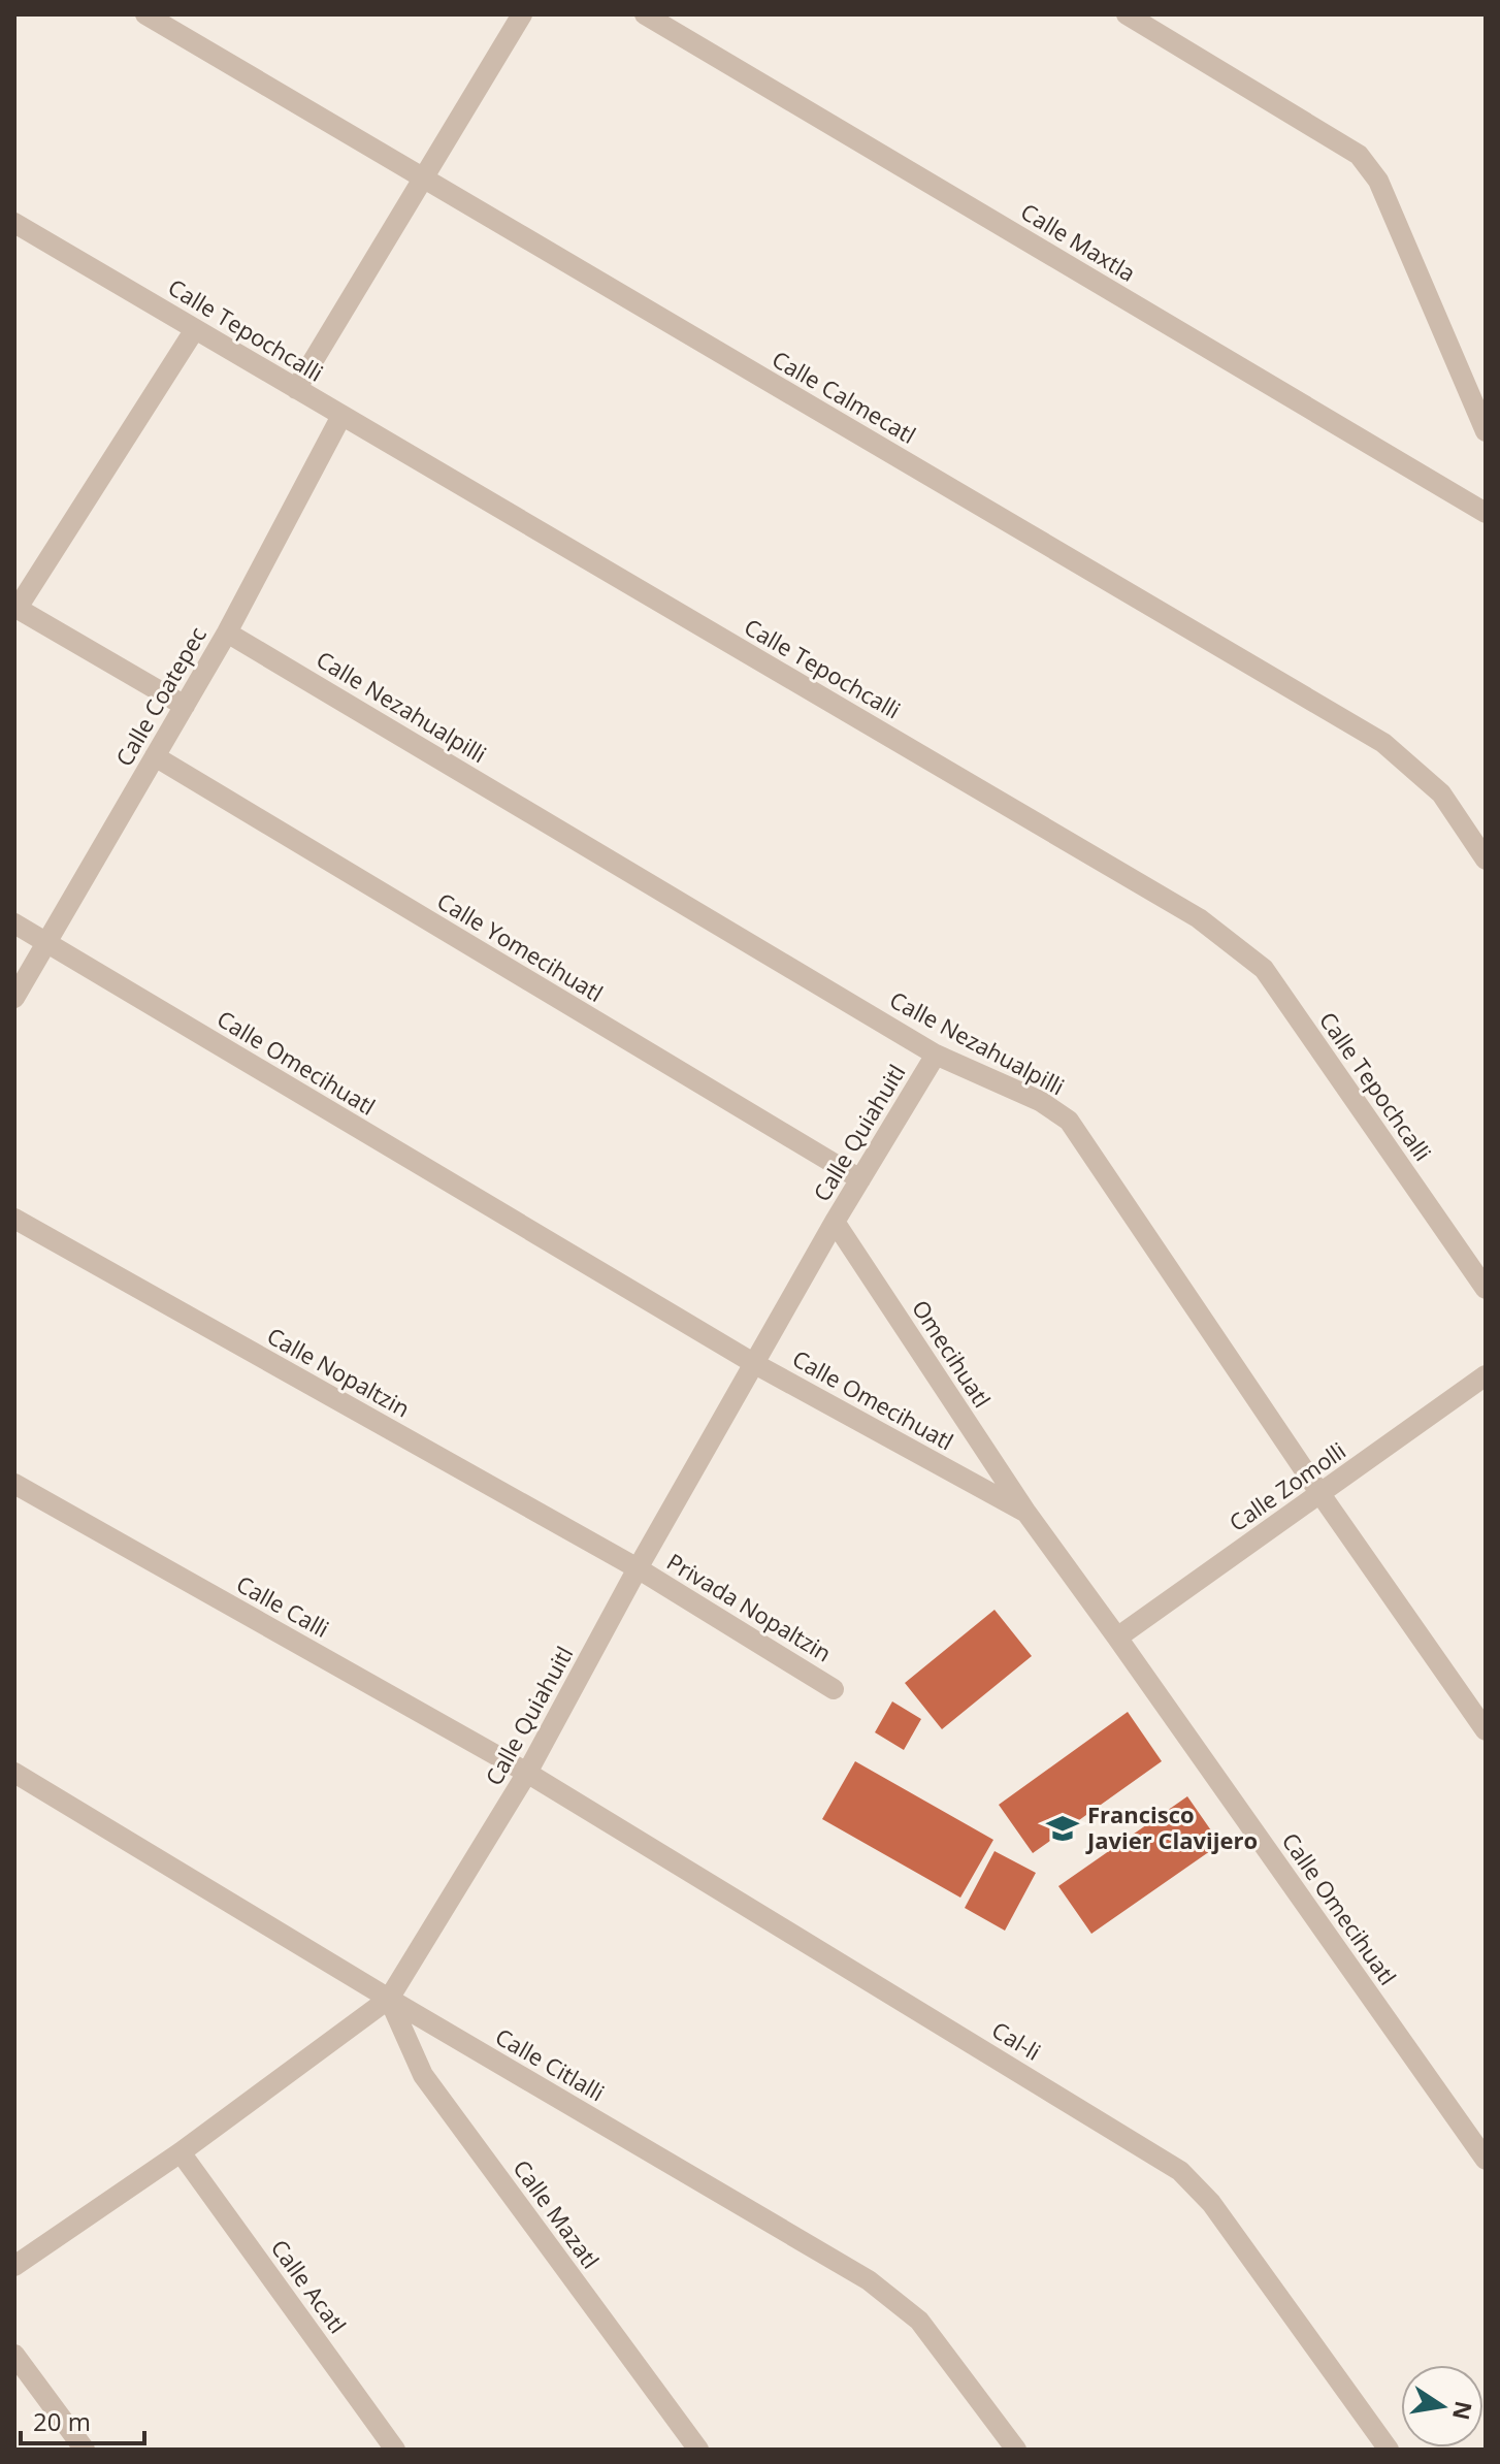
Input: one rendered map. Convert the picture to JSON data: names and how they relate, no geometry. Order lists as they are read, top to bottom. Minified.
{"streets":{"street":["Calle Maxtla","Calle Tepochcalli","Calle Calmecatl","Calle Coatepec","Calle Nezahualpilli","Calle Yomecihuatl","Calle Omecihuatl","Calle Quiahuitl","Omecihuatl","Calle Nopaltzin","Calle Zomolli","Calle Calli","Privada Nopaltzin","Cal-li","Calle Citlalli","Calle Mazatl","Calle Acatl"]},"crossings":[["Calle Tepochcalli","Calle Coatepec"],["Calle Coatepec","Calle Nezahualpilli"],["Calle Coatepec","Calle Yomecihuatl"],["Calle Coatepec","Calle Omecihuatl"],["Calle Nezahualpilli","Calle Quiahuitl"],["Calle Nezahualpilli","Calle Zomolli"],["Calle Yomecihuatl","Calle Quiahuitl"],["Calle Omecihuatl","Calle Quiahuitl"],["Calle Omecihuatl","Omecihuatl"],["Calle Omecihuatl","Calle Zomolli"],["Calle Quiahuitl","Omecihuatl"],["Calle Quiahuitl","Calle Nopaltzin"],["Calle Quiahuitl","Calle Calli"],["Calle Quiahuitl","Privada Nopaltzin"],["Calle Quiahuitl","Cal-li"],["Calle Quiahuitl","Calle Citlalli"],["Calle Quiahuitl","Calle Mazatl"],["Calle Quiahuitl","Calle Acatl"],["Calle Nopaltzin","Privada Nopaltzin"],["Calle Calli","Cal-li"],["Calle Citlalli","Calle Mazatl"]],"places":{"school or university":["Francisco Javier Clavijero"]},"scale_bar":"20 m","north":"right"}
